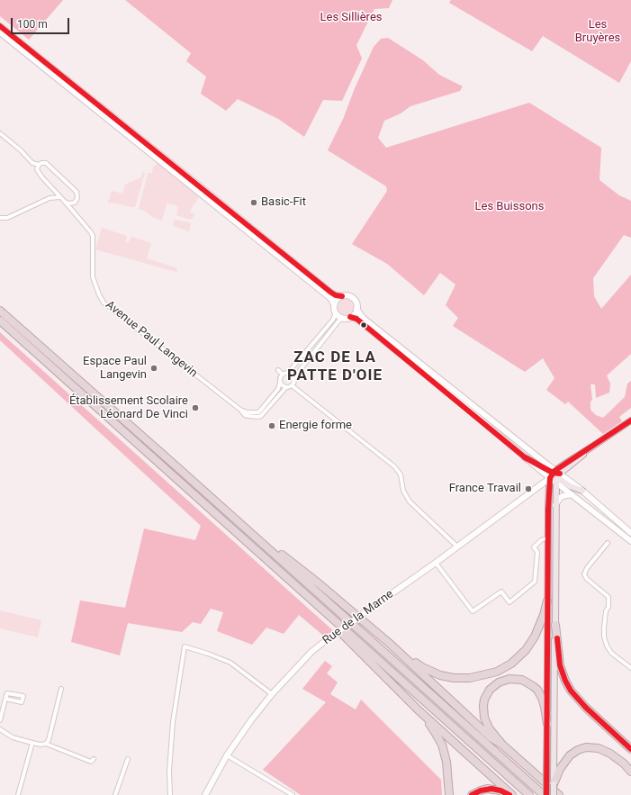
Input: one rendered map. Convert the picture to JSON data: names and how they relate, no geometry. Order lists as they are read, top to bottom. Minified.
{"streets":{"main road":["Rue de la Marne"],"street":["Avenue Paul Langevin"]},"districts":["ZAC DE LA PATTE D'OIE"],"parks":["Les Sillières","Les Bruyères","Les Buissons"],"places":["Basic-Fit","Espace Paul Langevin","Établissement Scolaire Léonard De Vinci","Energie forme","France Travail"],"scale_bar":"100 m"}
